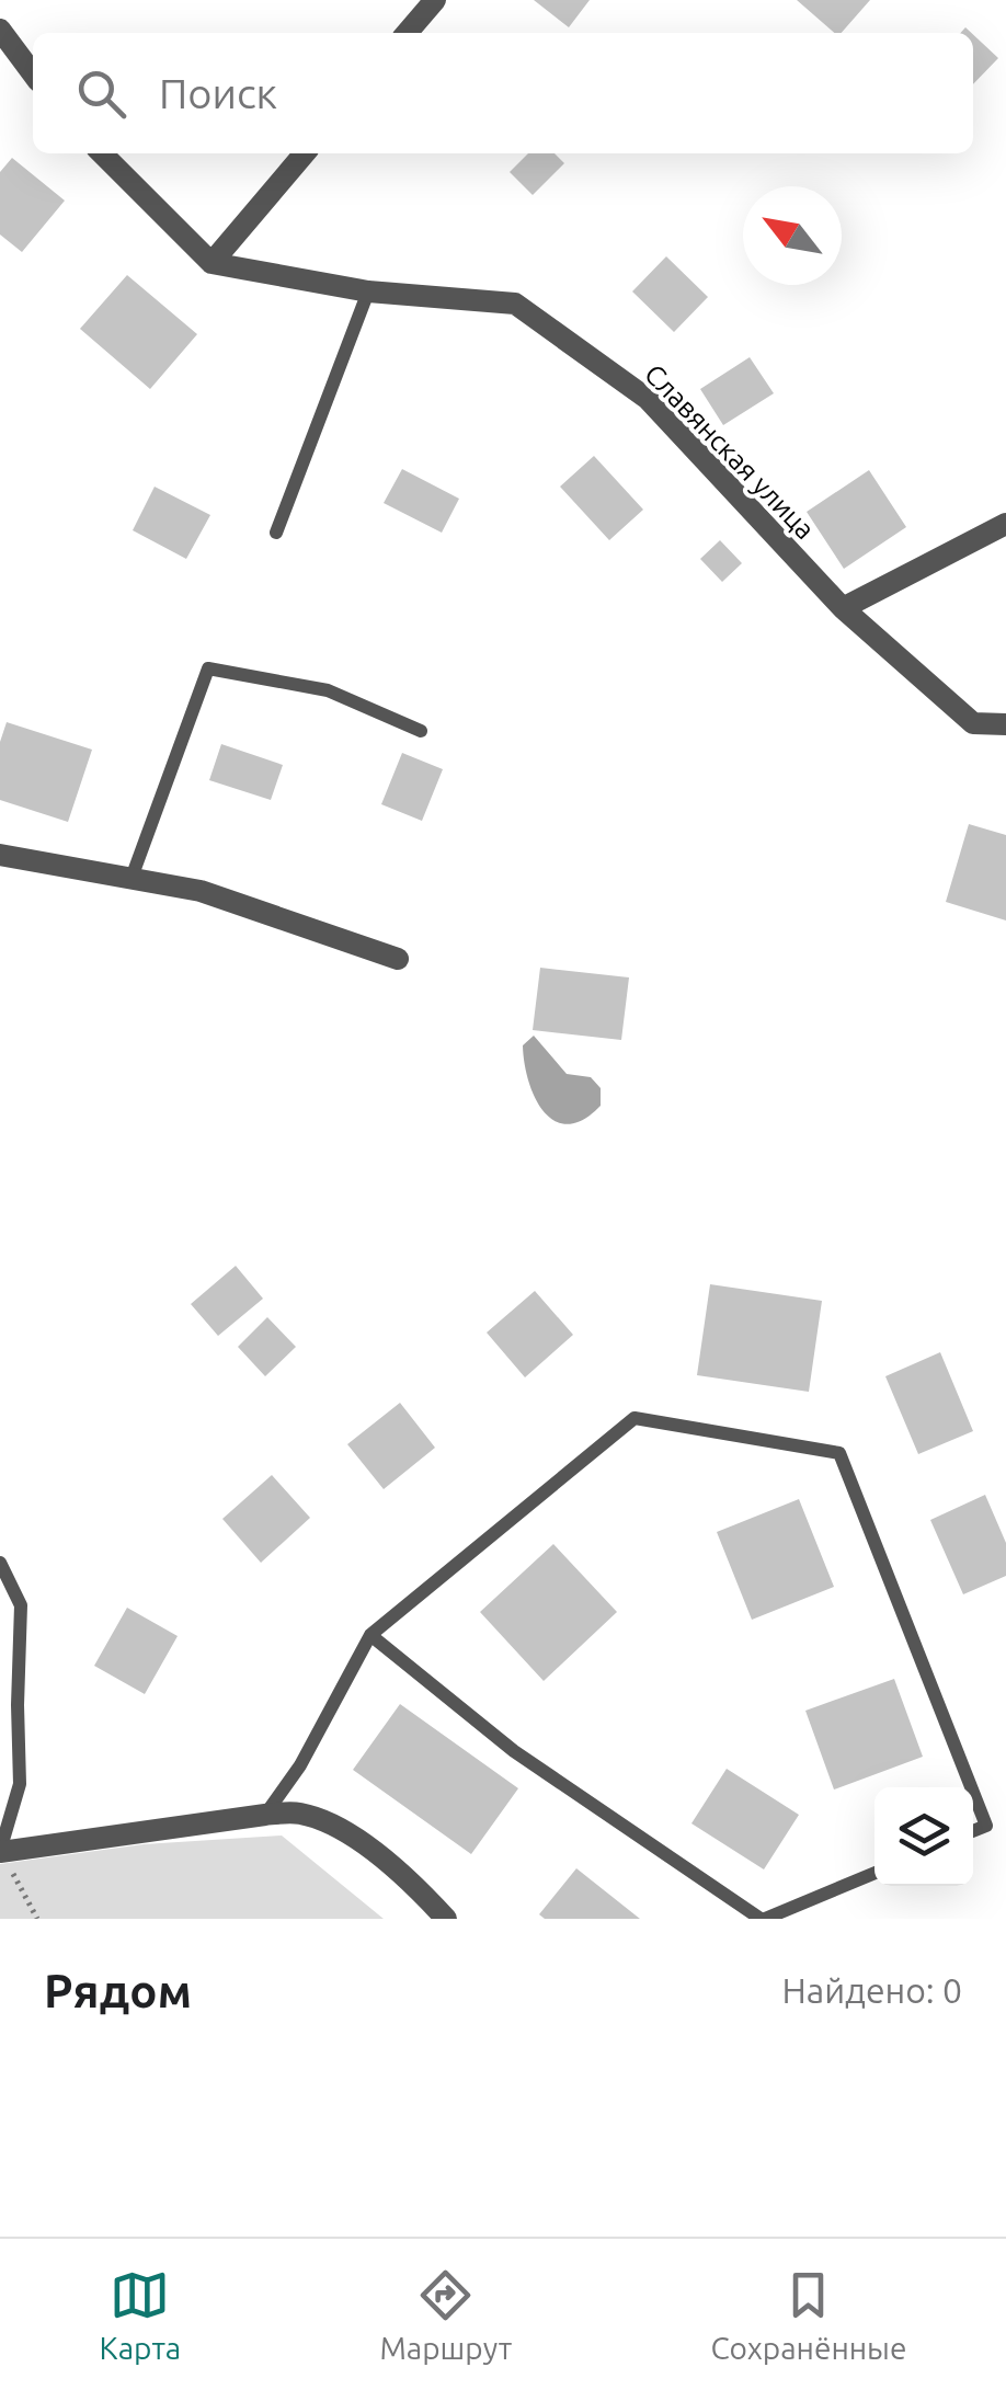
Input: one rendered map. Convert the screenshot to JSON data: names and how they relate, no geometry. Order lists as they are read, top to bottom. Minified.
{"streets":{"street":["Славянская улица"]},"north":"top left","page":{"search":"Поиск","heading":["Рядом","Найдено: 0"],"nav":["Карта","Маршрут","Сохранённые"]}}
